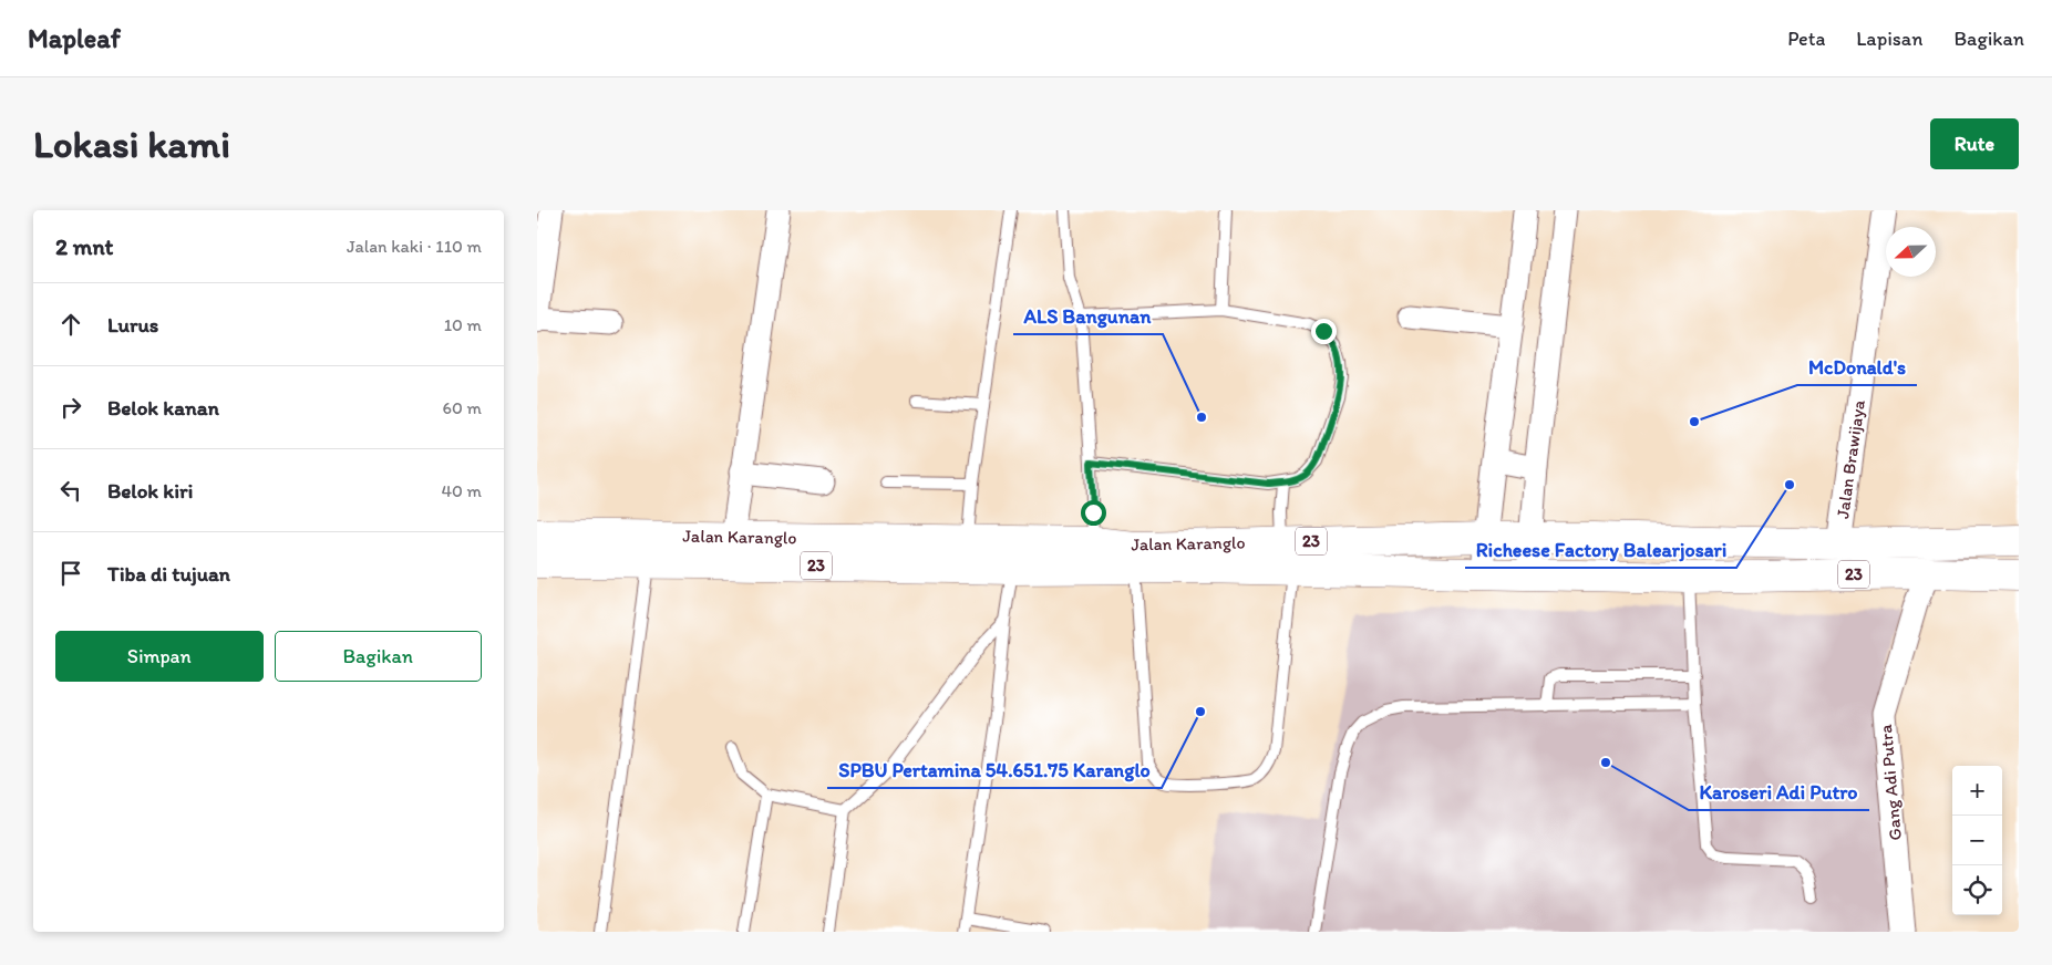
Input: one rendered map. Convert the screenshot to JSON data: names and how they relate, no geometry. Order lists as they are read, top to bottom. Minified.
{"streets":{"highway":["Jalan Karanglo","23"],"street":["Jalan Brawijaya","Gang Adi Putra"]},"crossings":[["Jalan Brawijaya","Jalan Karanglo"],["Jalan Brawijaya","23"],["Jalan Karanglo","23"],["23","Gang Adi Putra"]],"places":["ALS Bangunan","McDonald's","Richeese Factory Balearjosari","SPBU Pertamina 54.651.75 Karanglo","Karoseri Adi Putro"],"north":"left","page":{"header":"Mapleaf","nav":["Peta","Lapisan","Bagikan"],"buttons":["Rute",["Simpan","Bagikan"]],"title":"Lokasi kami","heading":["2 mnt","Jalan kaki · 110 m"],"list":[["Lurus","10 m"],["Belok kanan","60 m"],["Belok kiri","40 m"],"Tiba di tujuan"],"map_buttons":["+","−"]}}
